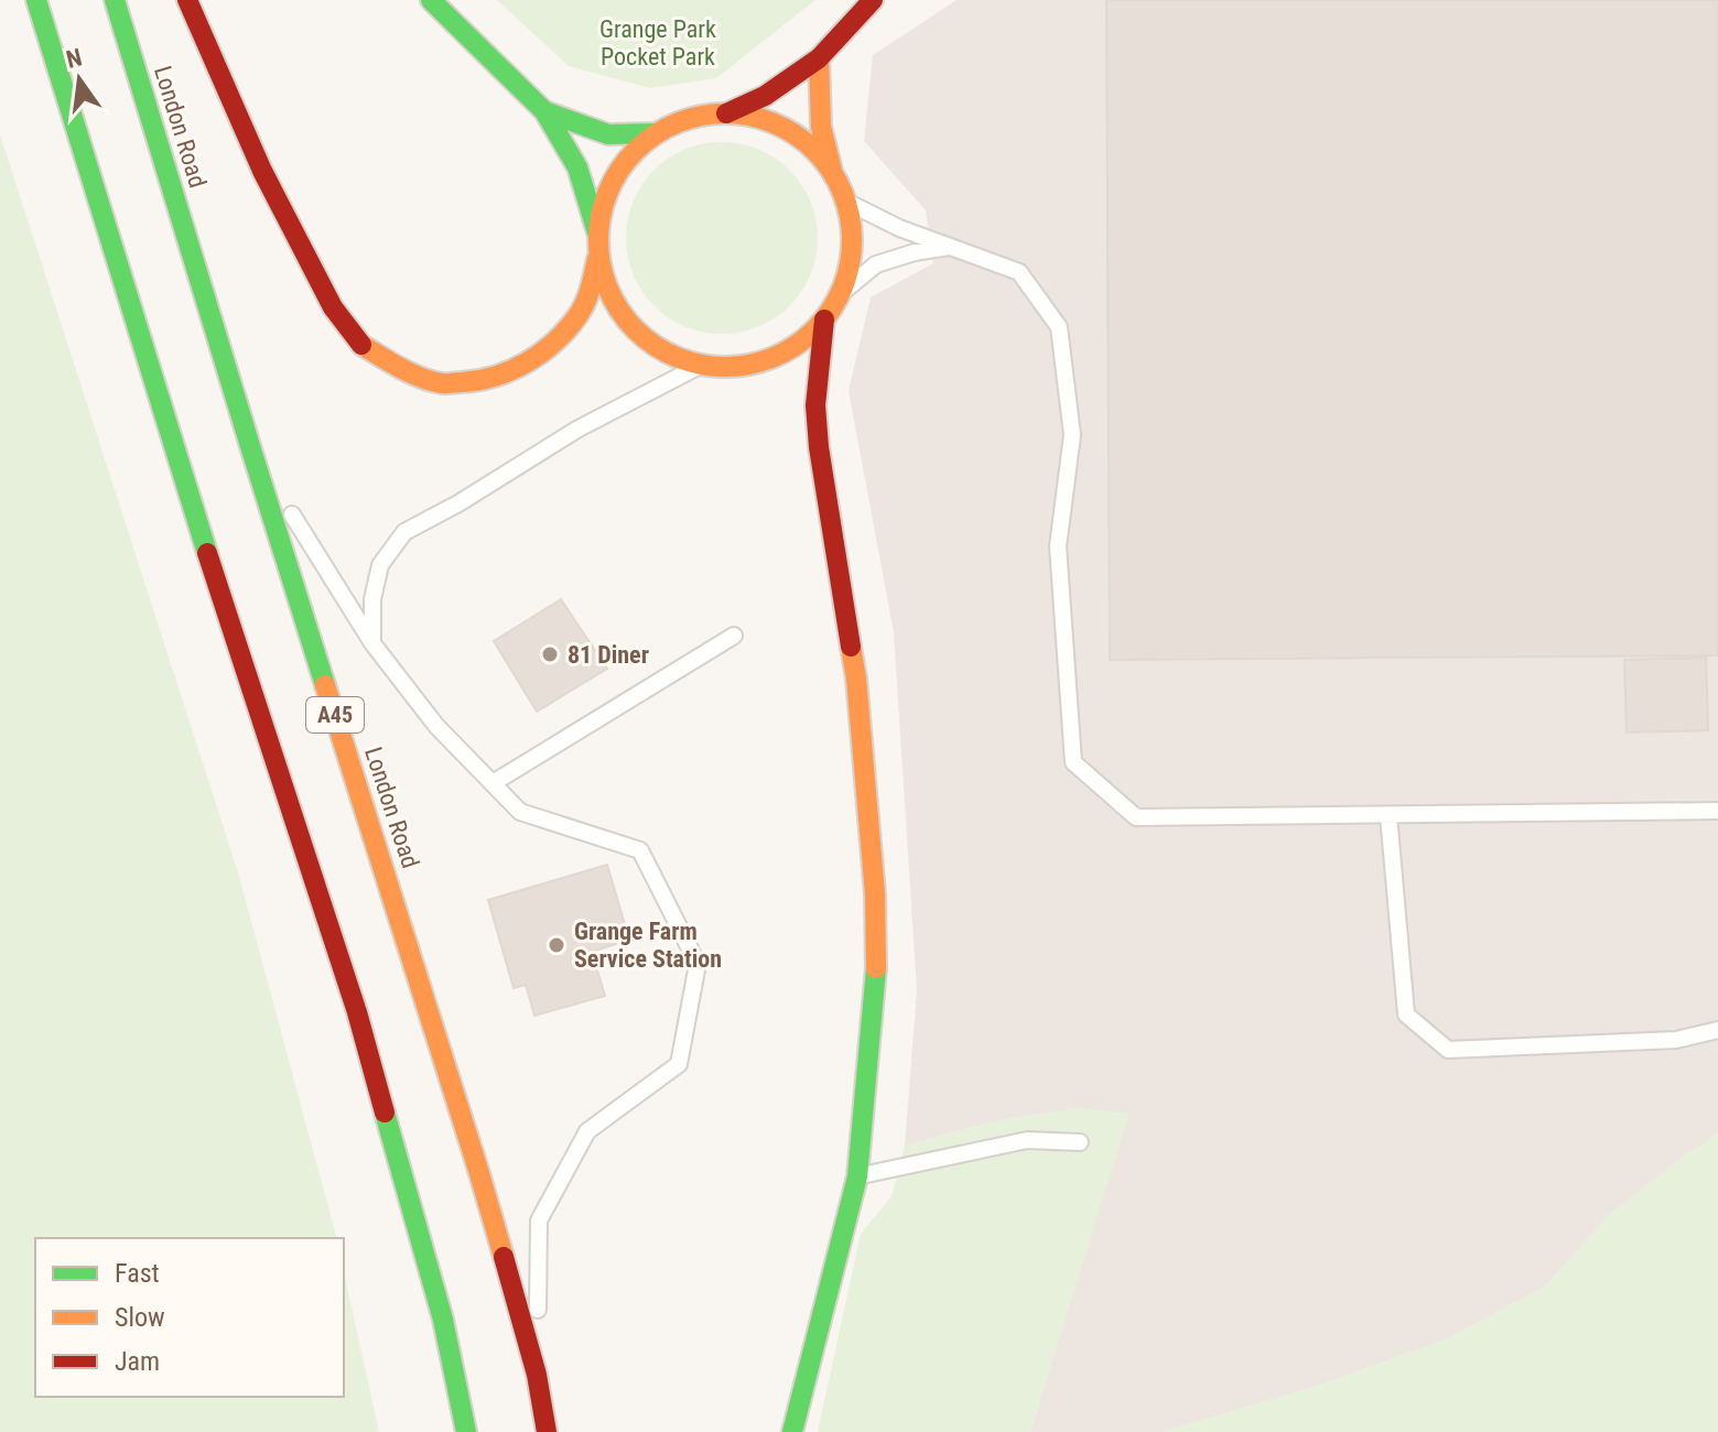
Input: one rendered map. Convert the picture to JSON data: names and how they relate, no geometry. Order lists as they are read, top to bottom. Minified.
{"streets":{"main road":["London Road","A45"]},"parks":["Grange Park Pocket Park"],"places":["81 Diner","Grange Farm Service Station"],"legend":["Fast","Slow","Jam"],"north":"top"}
